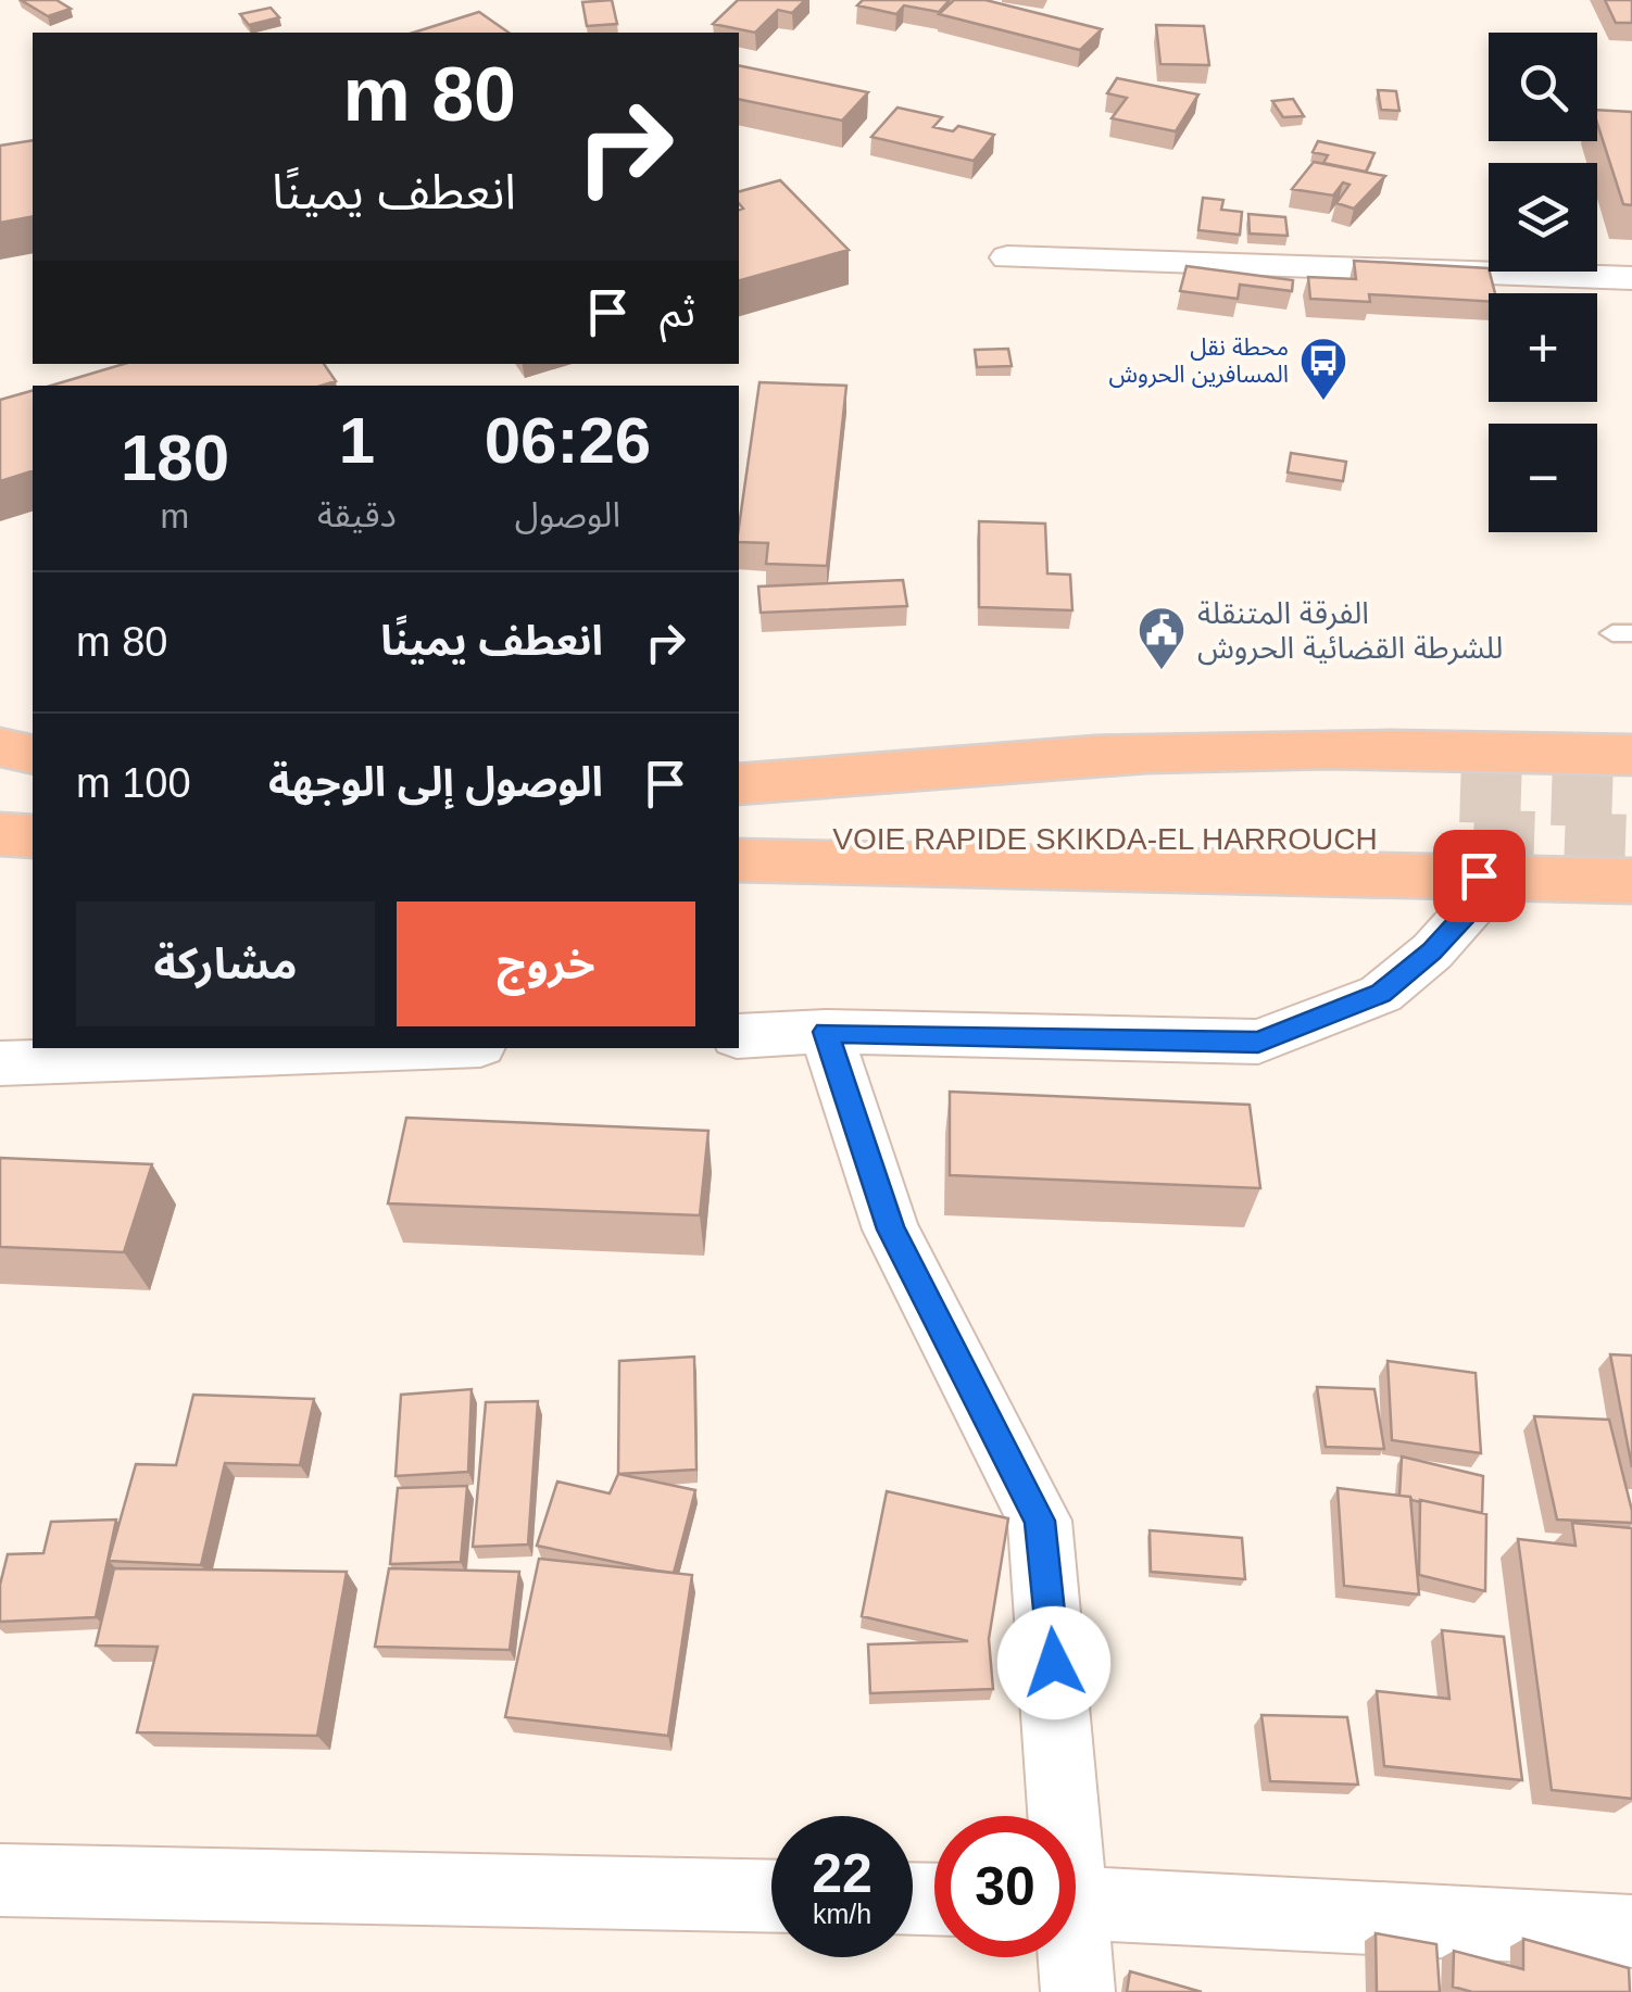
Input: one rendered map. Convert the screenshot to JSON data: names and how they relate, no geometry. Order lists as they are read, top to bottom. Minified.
{"streets":{"highway":["VOIE RAPIDE SKIKDA-EL HARROUCH"]},"places":{"bus stop":["محطة نقل المسافرين الحروش"],"public building":["الفرقة المتنقلة للشرطة القضائية الحروش"]},"page":{"map_buttons":["+","−"],"turn":["80 m","انعطف يمينًا"],"then":"ثم","eta":["06:26","الوصول","1","دقيقة","180","m"],"list":[{"name":"انعطف يمينًا","value":"80 m"},{"name":"الوصول إلى الوجهة","value":"100 m"}],"buttons":["خروج","مشاركة"],"speed":"22 km/h","limit":"30"}}
